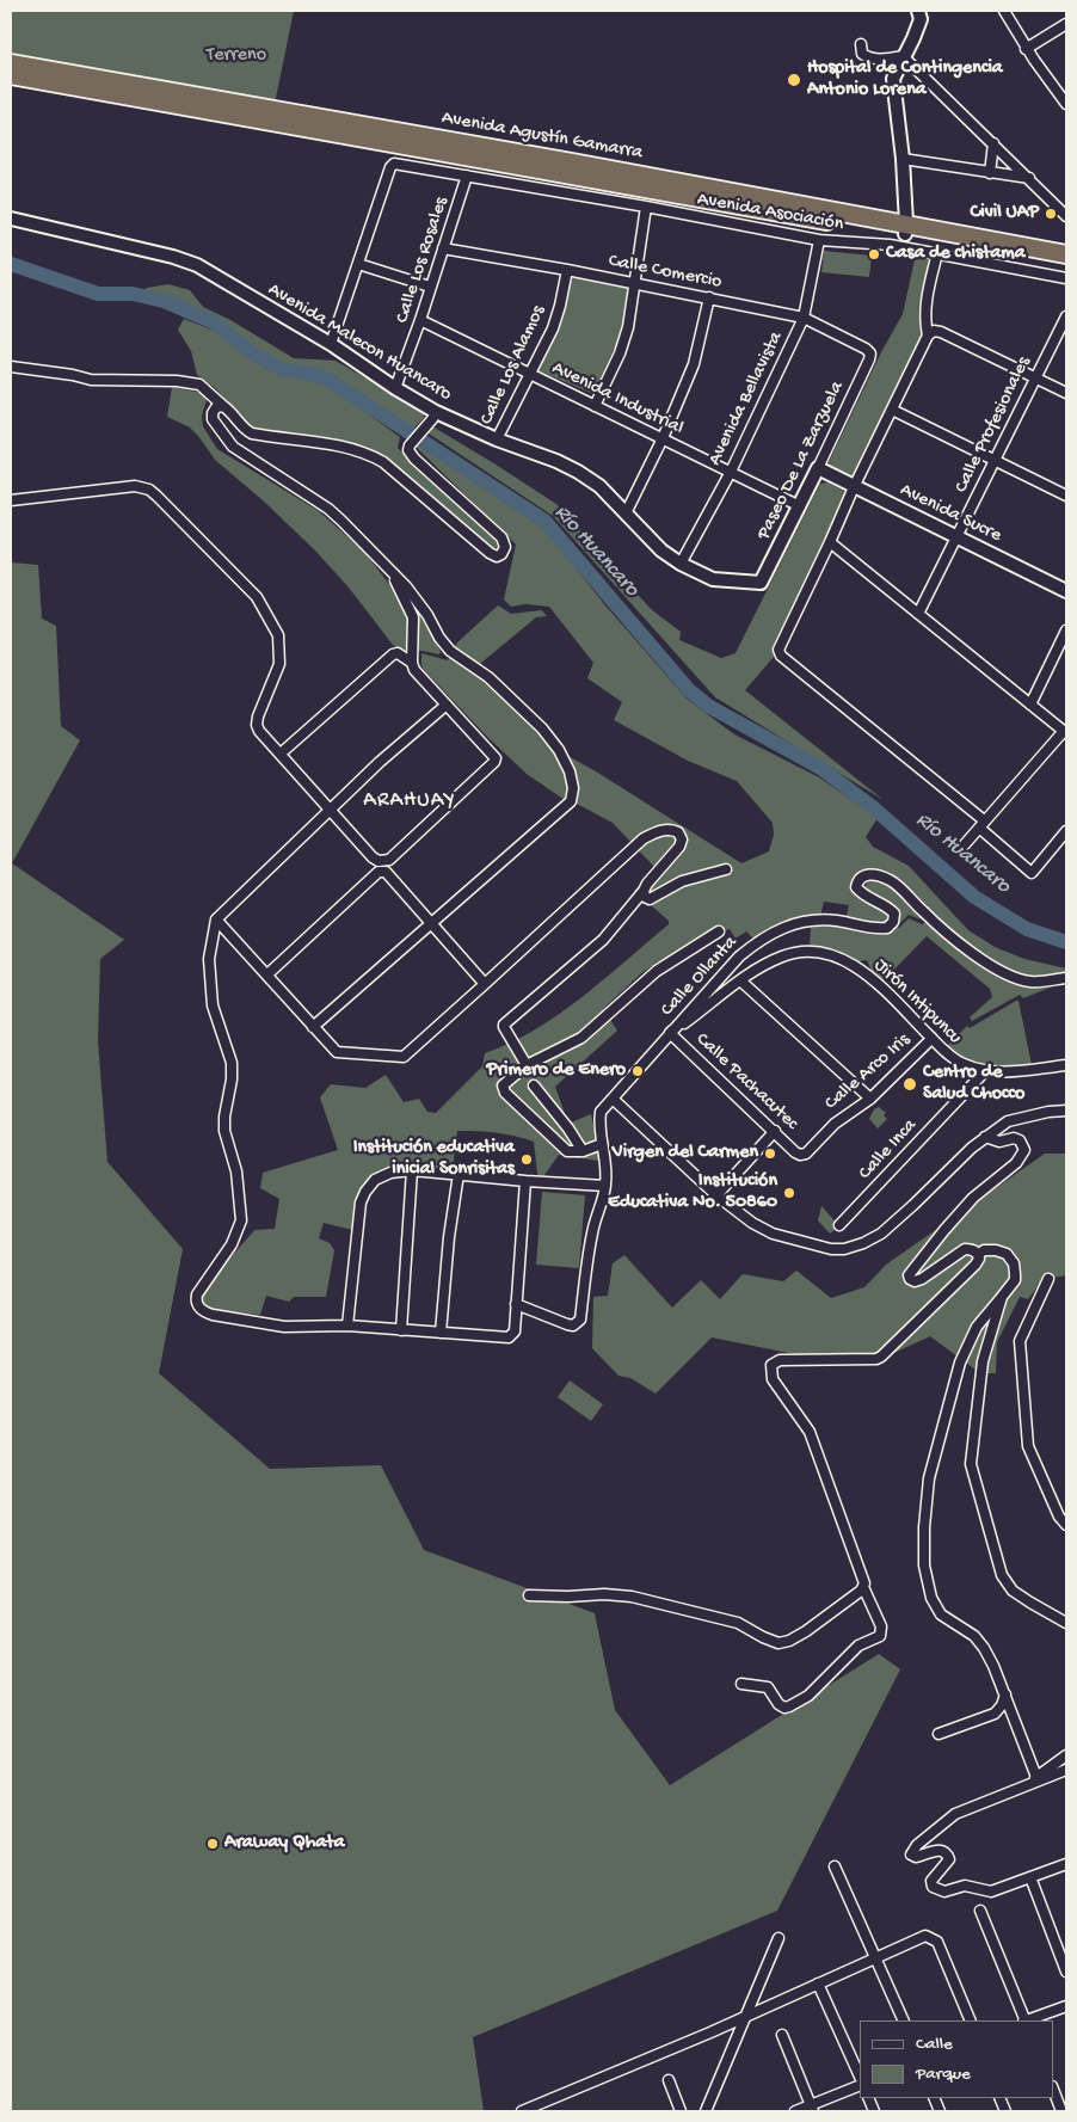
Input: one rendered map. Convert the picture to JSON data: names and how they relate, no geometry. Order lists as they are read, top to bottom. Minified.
{"streets":{"highway":["Avenida Agustín Gamarra"],"street":["Avenida Asociación","Calle Los Rosales","Calle Comercio","Avenida Malecon Huancaro","Calle Los Alamos","Avenida Industrial","Avenida Bellavista","Calle Profesionales","Paseo De La Zarzuela","Avenida Sucre","Calle Ollanta","Jirón Intipuncu","Calle Arco Iris","Calle Pachacutec","Calle Inca"]},"crossings":[["Avenida Asociación","Calle Los Rosales"],["Avenida Asociación","Avenida Bellavista"],["Calle Los Rosales","Calle Comercio"],["Calle Los Rosales","Avenida Malecon Huancaro"],["Calle Los Rosales","Avenida Industrial"],["Calle Comercio","Calle Los Alamos"],["Calle Comercio","Avenida Bellavista"],["Calle Comercio","Paseo De La Zarzuela"],["Avenida Malecon Huancaro","Calle Los Alamos"],["Avenida Malecon Huancaro","Avenida Bellavista"],["Avenida Malecon Huancaro","Paseo De La Zarzuela"],["Calle Los Alamos","Avenida Industrial"],["Avenida Industrial","Avenida Bellavista"],["Avenida Industrial","Paseo De La Zarzuela"],["Calle Profesionales","Avenida Sucre"],["Paseo De La Zarzuela","Avenida Sucre"],["Calle Ollanta","Calle Pachacutec"],["Jirón Intipuncu","Calle Arco Iris"],["Jirón Intipuncu","Calle Inca"],["Calle Arco Iris","Calle Pachacutec"]],"districts":["ARAHUAY"],"water":["Río Huancaro"],"parks":["Terreno"],"places":["Hospital de Contingencia Antonio Lorena","Civil UAP","Casa de chistama","Primero de Enero","Centro de Salud Chocco","Virgen del Carmen","Institución educativa inicial Sonrisitas","Institución Educativa No. 50860","Araway Qhata"],"legend":["Calle","Parque"]}
